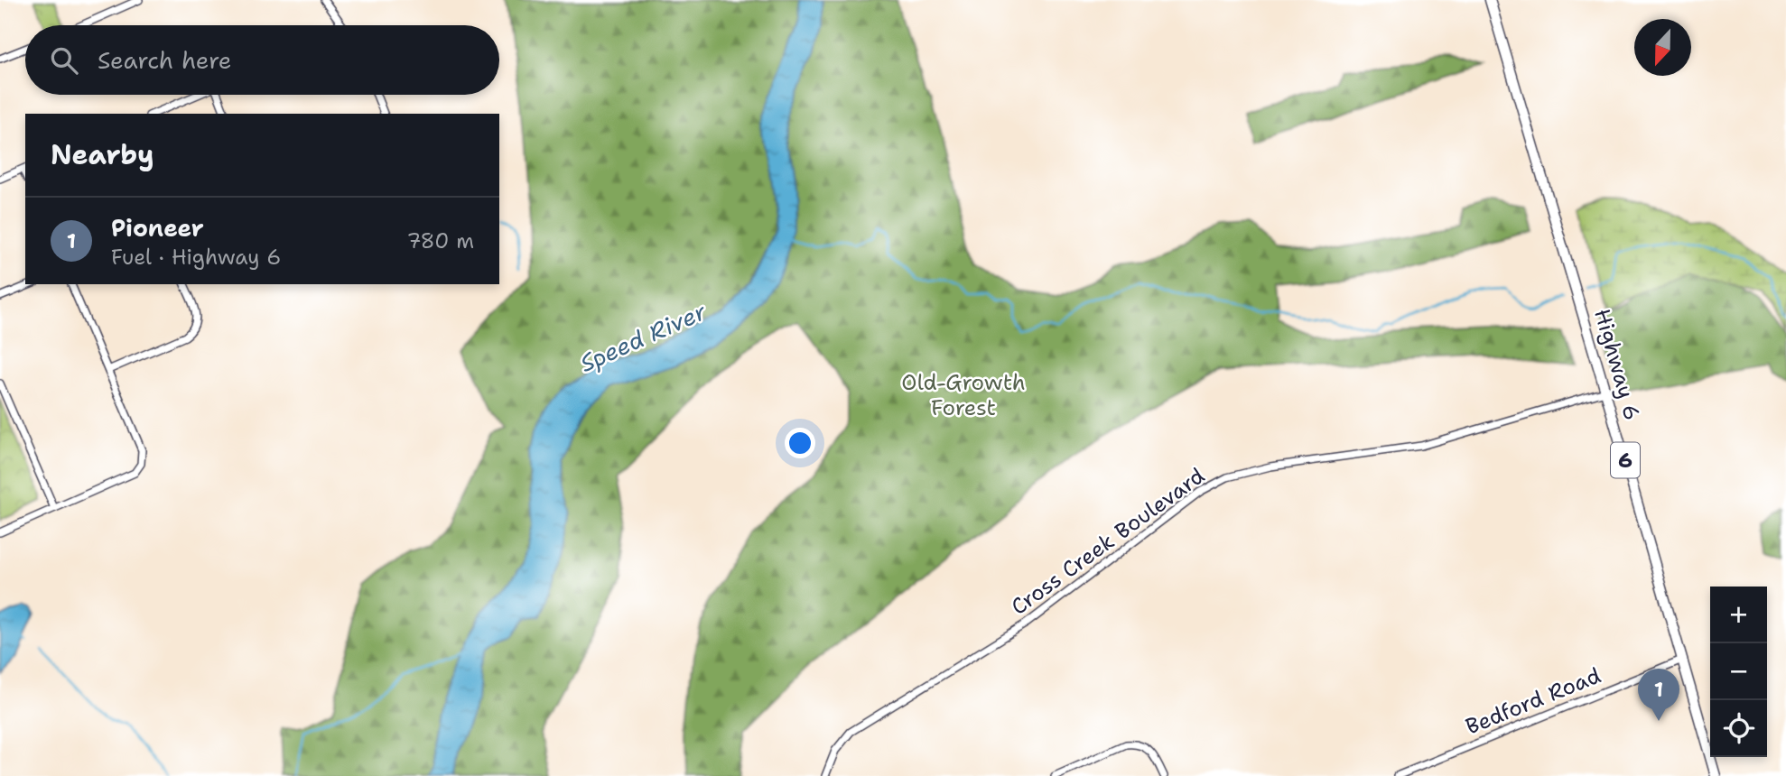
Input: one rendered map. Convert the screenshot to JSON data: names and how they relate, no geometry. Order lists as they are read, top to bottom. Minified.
{"streets":{"main road":["Highway 6","6"],"street":["Cross Creek Boulevard","Bedford Road"]},"crossings":[["Highway 6","Cross Creek Boulevard"],["Highway 6","Bedford Road"]],"water":["Speed River"],"parks":["Old-Growth Forest"],"north":"bottom","page":{"search":"Search here","heading":"Nearby","list":[{"mark":"1","name":"Pioneer","note":"Fuel · Highway 6","value":"780 m"}],"map_buttons":["+","−"],"pins":"1"}}
